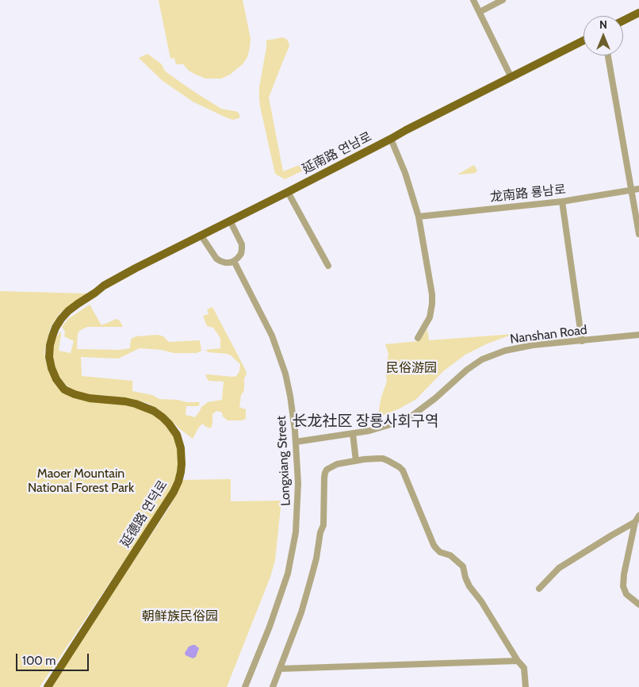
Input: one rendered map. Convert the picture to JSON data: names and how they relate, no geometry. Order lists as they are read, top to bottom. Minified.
{"streets":{"main road":["延南路 연남로","延德路 연덕로"],"street":["龙南路 룡남로","Nanshan Road","Longxiang Street"]},"crossings":[["延南路 연남로","延德路 연덕로"],["Nanshan Road","Longxiang Street"]],"districts":["长龙社区 장룡사회구역"],"parks":["民俗游园","Maoer Mountain National Forest Park","朝鲜族民俗园"],"scale_bar":"100 m","north":"top"}
